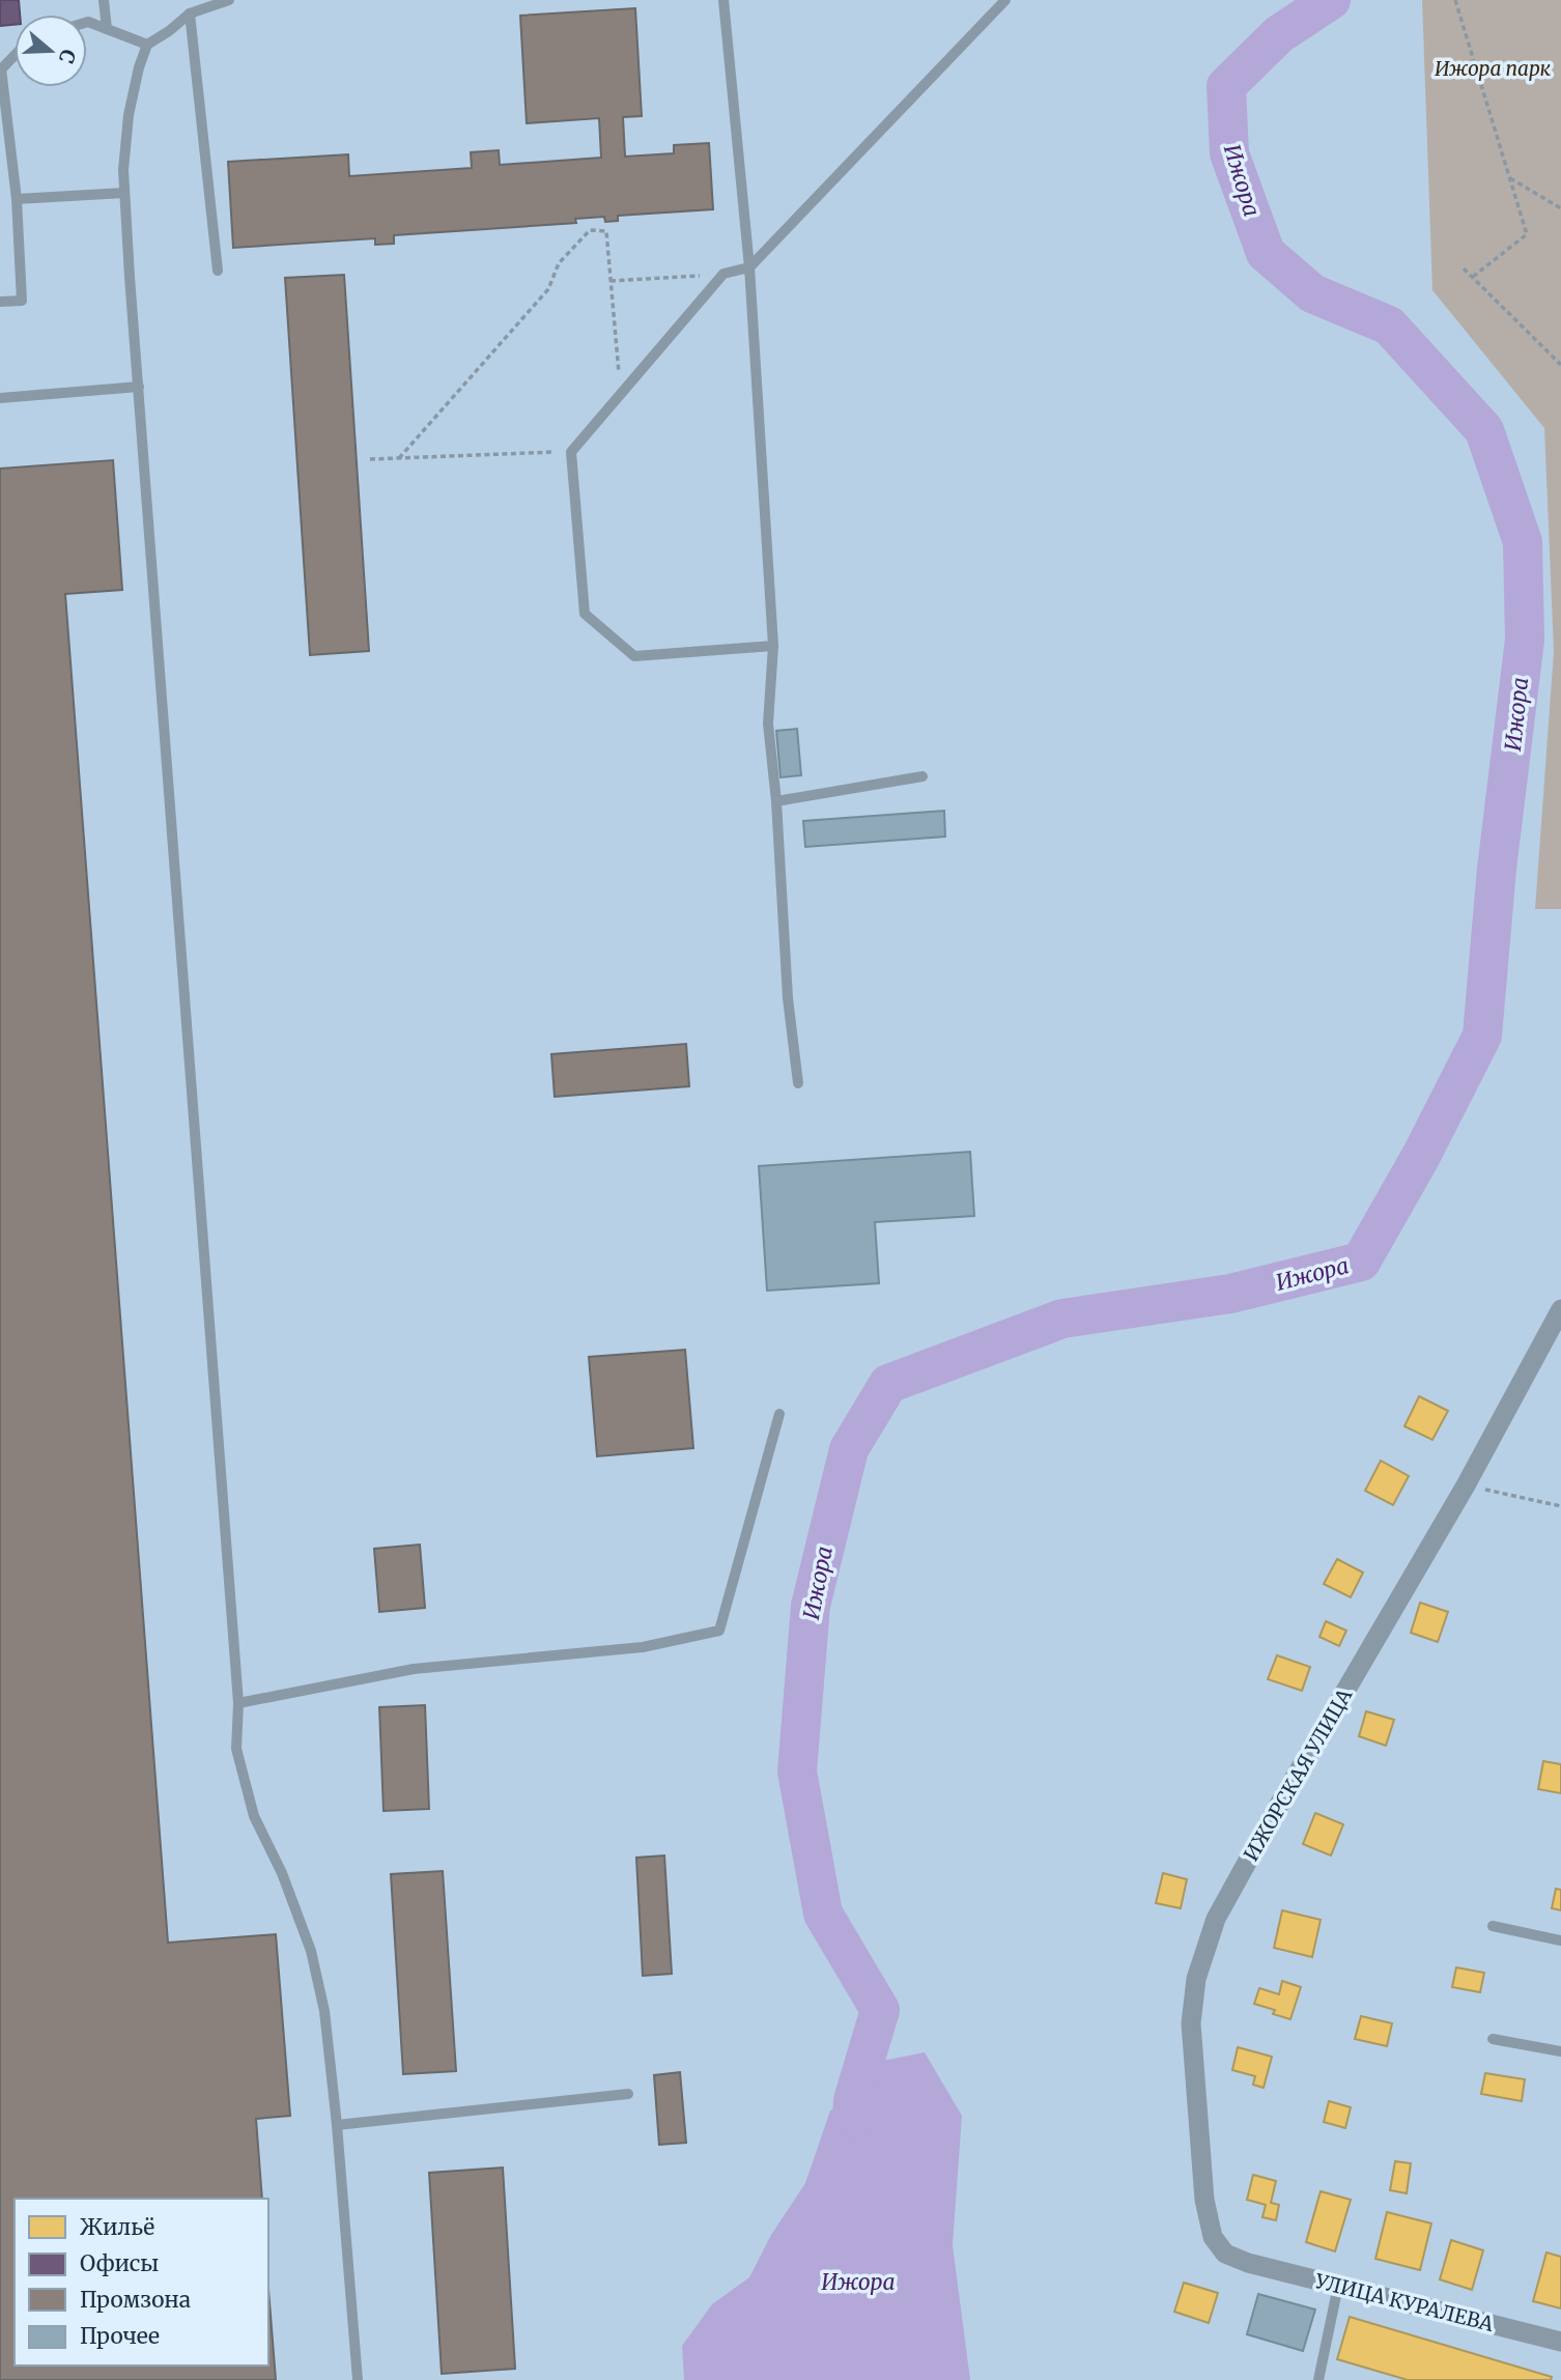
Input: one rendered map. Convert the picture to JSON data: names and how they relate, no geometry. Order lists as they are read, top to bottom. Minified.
{"streets":{"street":["ИЖОРСКАЯ УЛИЦА","УЛИЦА КУРАЛЕВА"]},"crossings":[["ИЖОРСКАЯ УЛИЦА","УЛИЦА КУРАЛЕВА"]],"water":["Ижора"],"parks":["Ижора парк"],"legend":["Жильё","Офисы","Промзона","Прочее"],"north":"right"}
